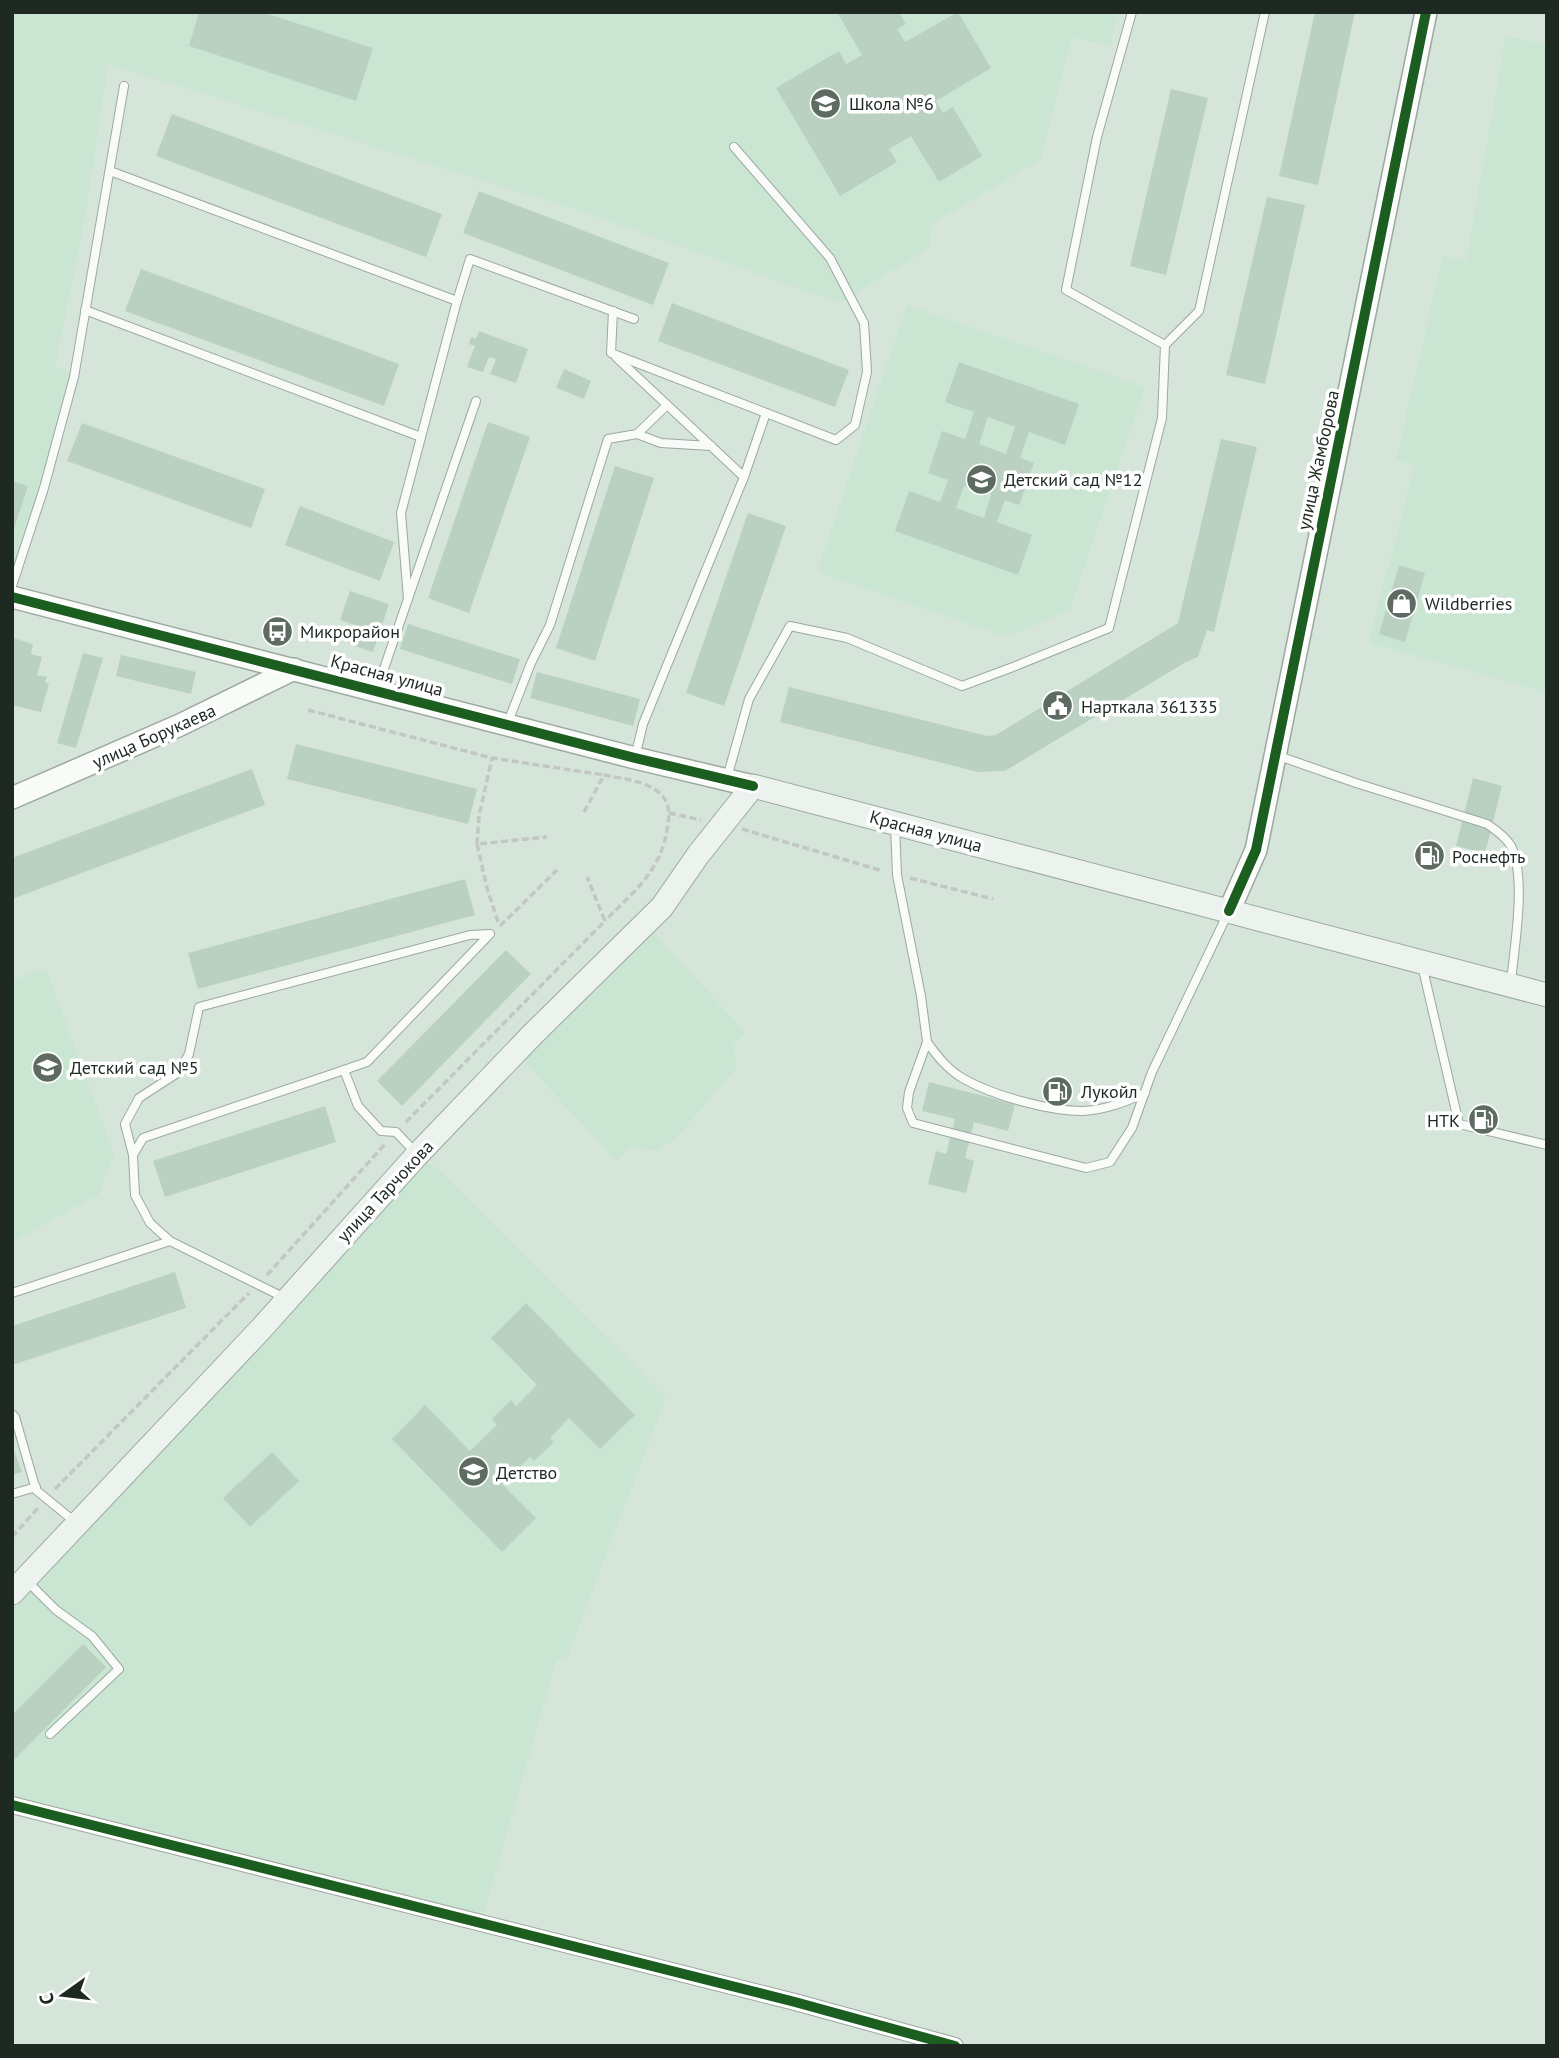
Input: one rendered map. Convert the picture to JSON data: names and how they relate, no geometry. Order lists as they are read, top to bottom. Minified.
{"streets":{"main road":["Красная улица","улица Тарчокова"],"street":["улица Жамборова","улица Борукаева"]},"crossings":[["улица Жамборова","Красная улица"],["Красная улица","улица Борукаева"],["Красная улица","улица Тарчокова"]],"places":{"school or university":["Школа №6","Детский сад №12","Детский сад №5","Детство"],"shop":["Wildberries"],"bus stop":["Микрорайон"],"public building":["Нарткала 361335"],"fuel station":["Роснефть","Лукойл","НТК"]},"north":"left"}
